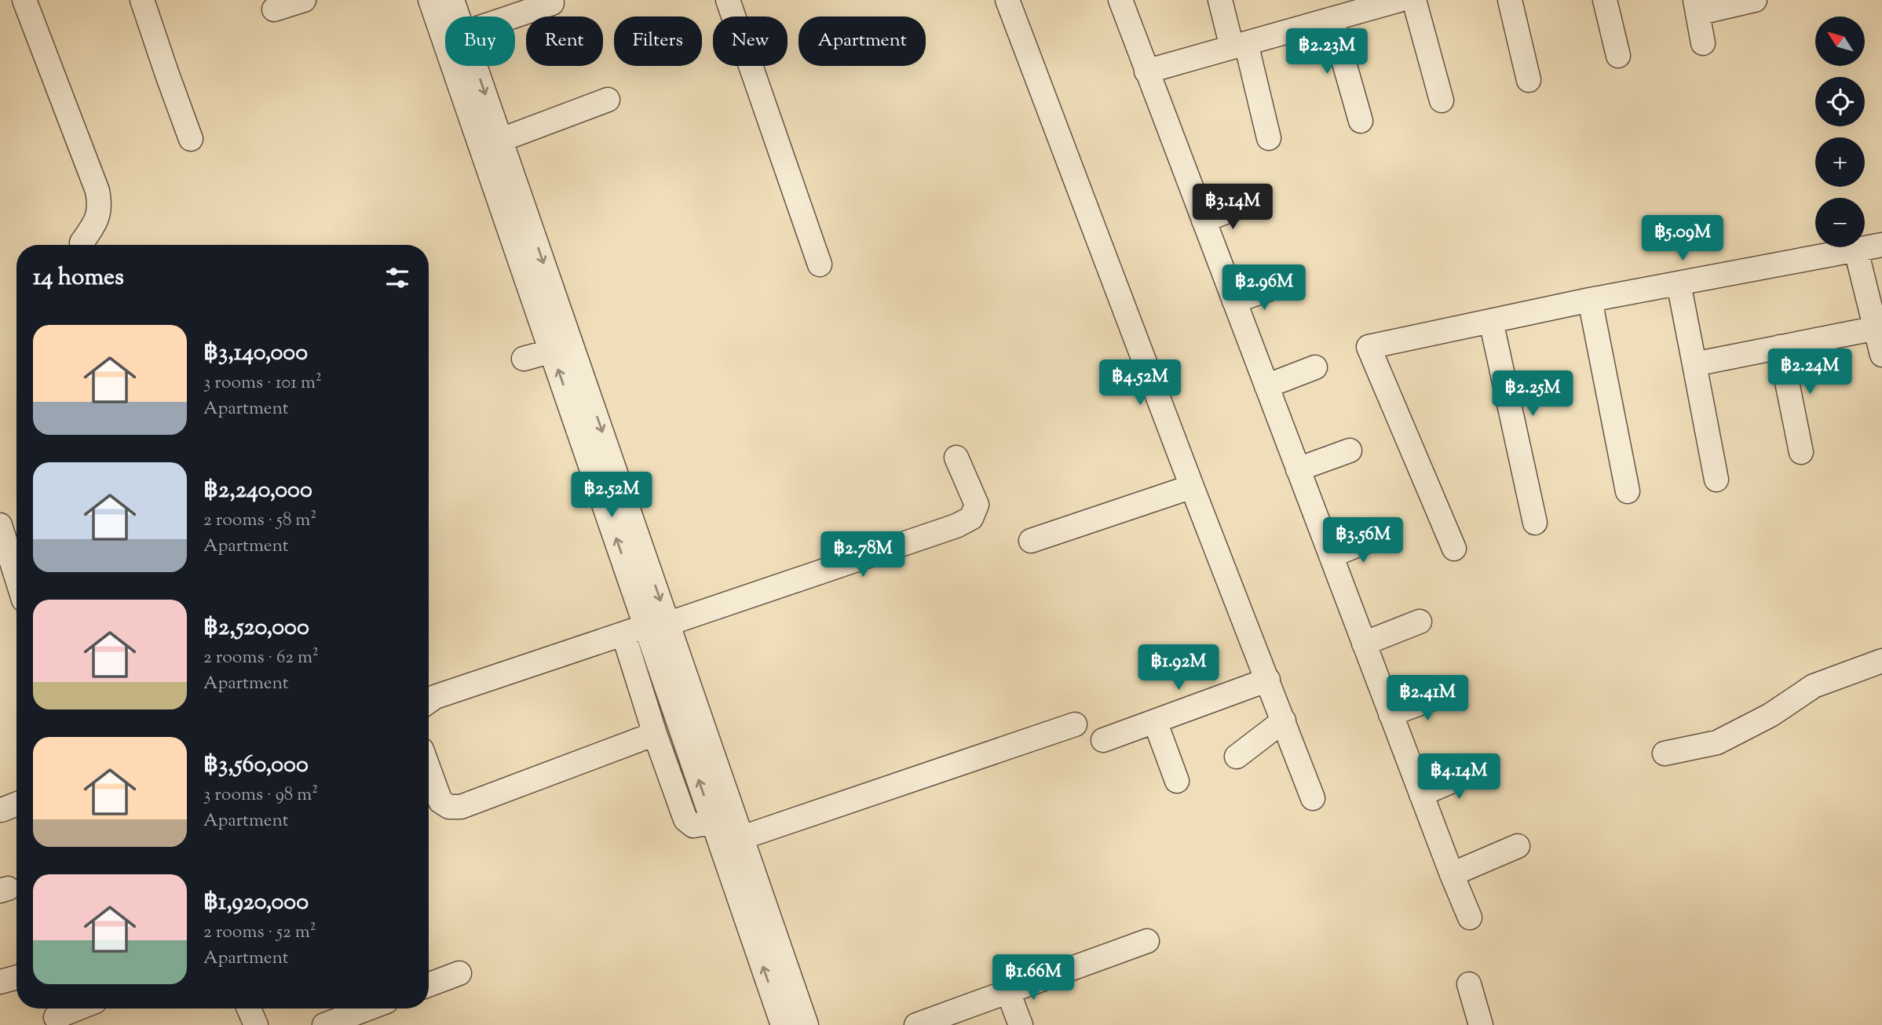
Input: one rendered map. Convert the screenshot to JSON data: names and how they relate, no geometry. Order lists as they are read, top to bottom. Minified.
{"north":"top left","page":{"map_buttons":["+","−"],"chip":["Buy","Rent","Filters","New","Apartment"],"price":["฿2.23M","฿3.14M","฿5.09M","฿2.96M","฿2.24M","฿4.52M","฿2.25M","฿2.52M","฿3.56M","฿2.78M","฿1.92M","฿2.41M","฿4.14M","฿1.66M"],"heading":"14 homes","list":[{"name":"฿3,140,000","note":"3 rooms · 101 m² · Apartment"},{"name":"฿2,240,000","note":"2 rooms · 58 m² · Apartment"},{"name":"฿2,520,000","note":"2 rooms · 62 m² · Apartment"},{"name":"฿3,560,000","note":"3 rooms · 98 m² · Apartment"},{"name":"฿1,920,000","note":"2 rooms · 52 m² · Apartment"}]}}
